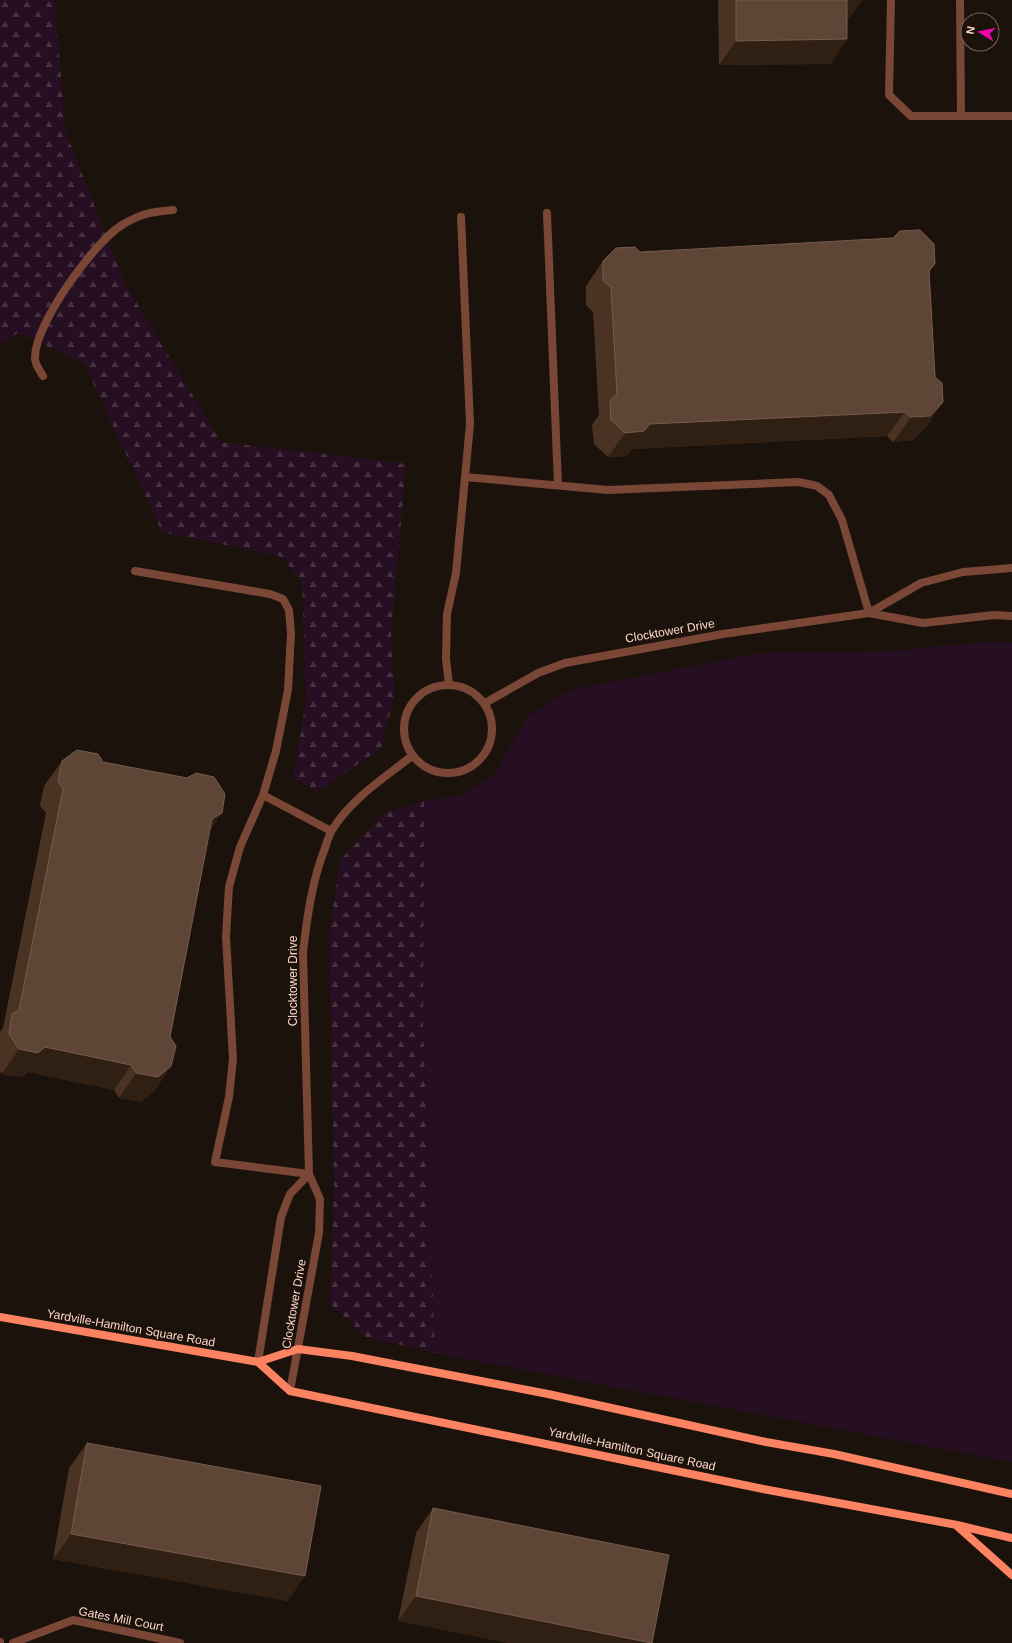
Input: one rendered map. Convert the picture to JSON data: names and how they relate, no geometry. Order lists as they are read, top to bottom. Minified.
{"streets":{"street":["Clocktower Drive","Yardville-Hamilton Square Road","Gates Mill Court"]},"crossings":[["Clocktower Drive","Yardville-Hamilton Square Road"]],"north":"left"}
